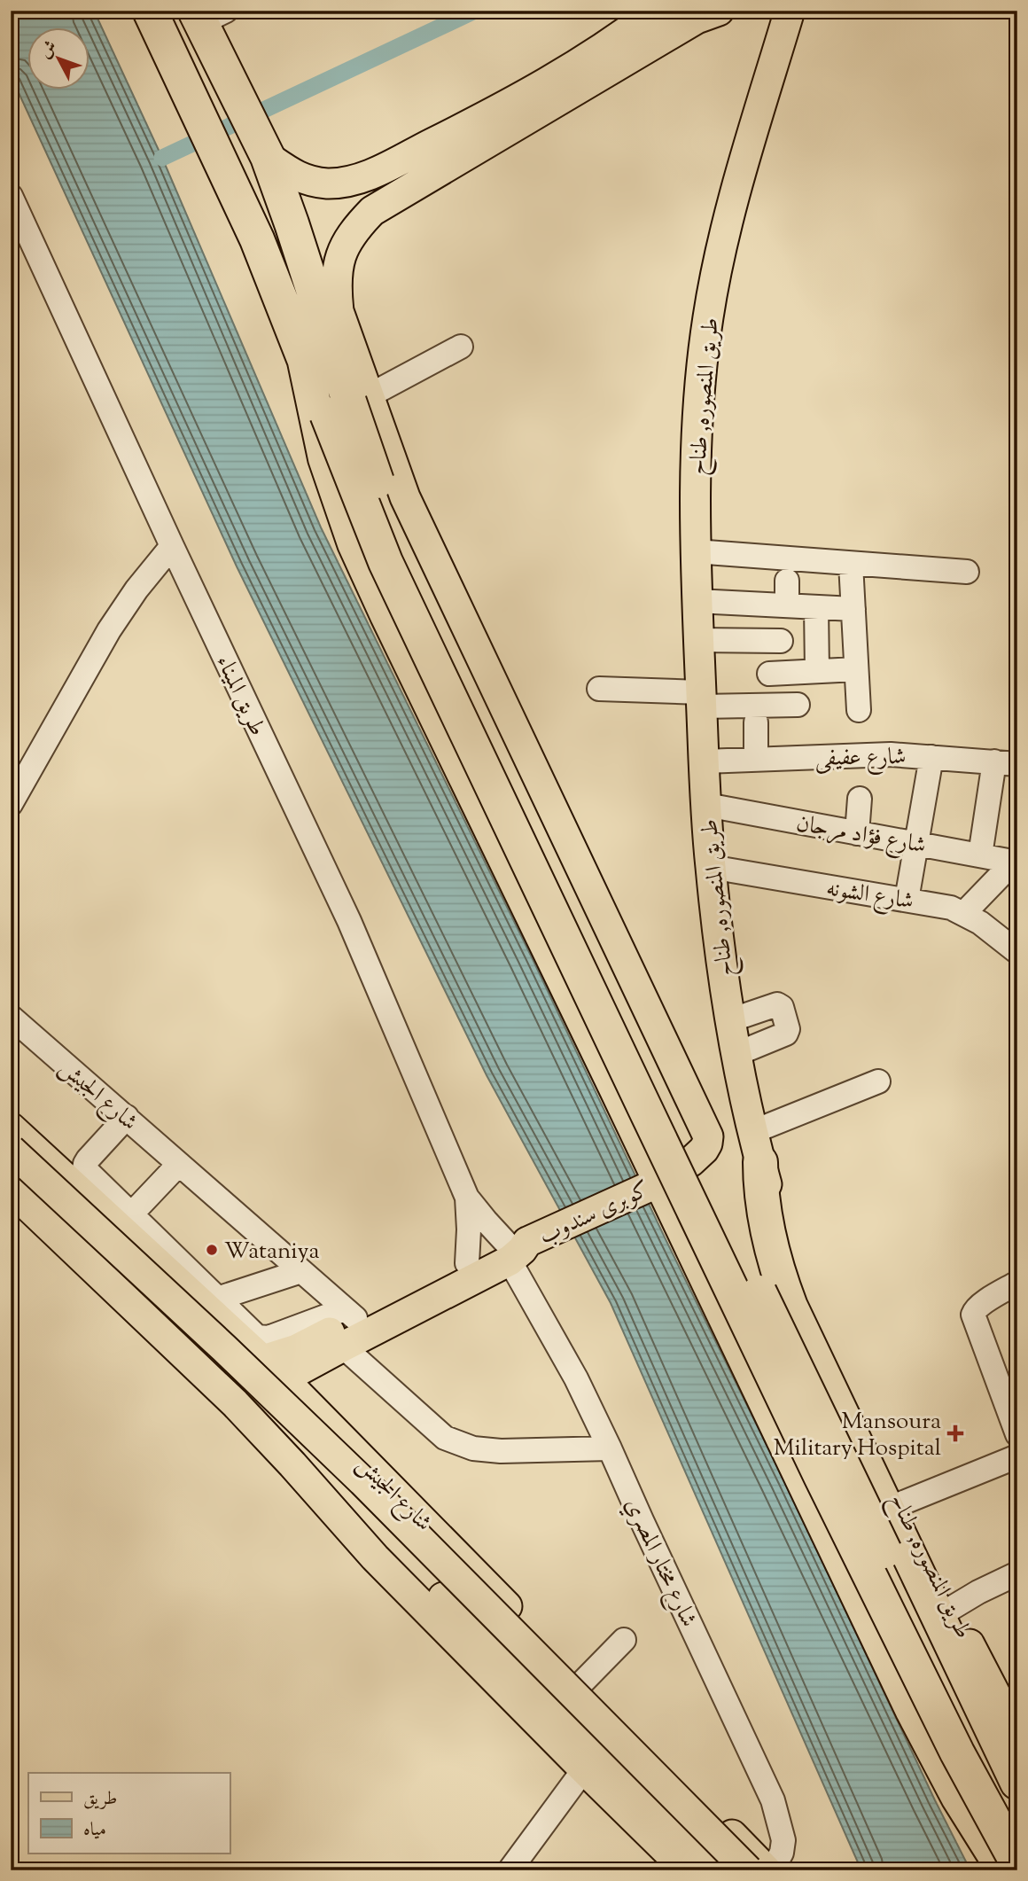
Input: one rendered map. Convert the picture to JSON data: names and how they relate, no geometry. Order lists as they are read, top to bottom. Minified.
{"streets":{"main road":["طريق المنصوره, طناح","شارع الجيش","كوبرى سندوب"],"street":["طريق الميناء","شارع عفيفى","شارع فؤاد مرجان","شارع الشونه","شارع مختار المصري"]},"crossings":[["طريق المنصوره, طناح","شارع عفيفى"],["طريق المنصوره, طناح","شارع فؤاد مرجان"],["طريق المنصوره, طناح","شارع الشونه"],["طريق الميناء","كوبرى سندوب"],["طريق الميناء","شارع مختار المصري"],["شارع الجيش","شارع مختار المصري"],["كوبرى سندوب","شارع مختار المصري"]],"places":{"other":["Wataniya"],"health":["Mansoura Military Hospital"]},"legend":["طريق","مياه"],"north":"top left"}
